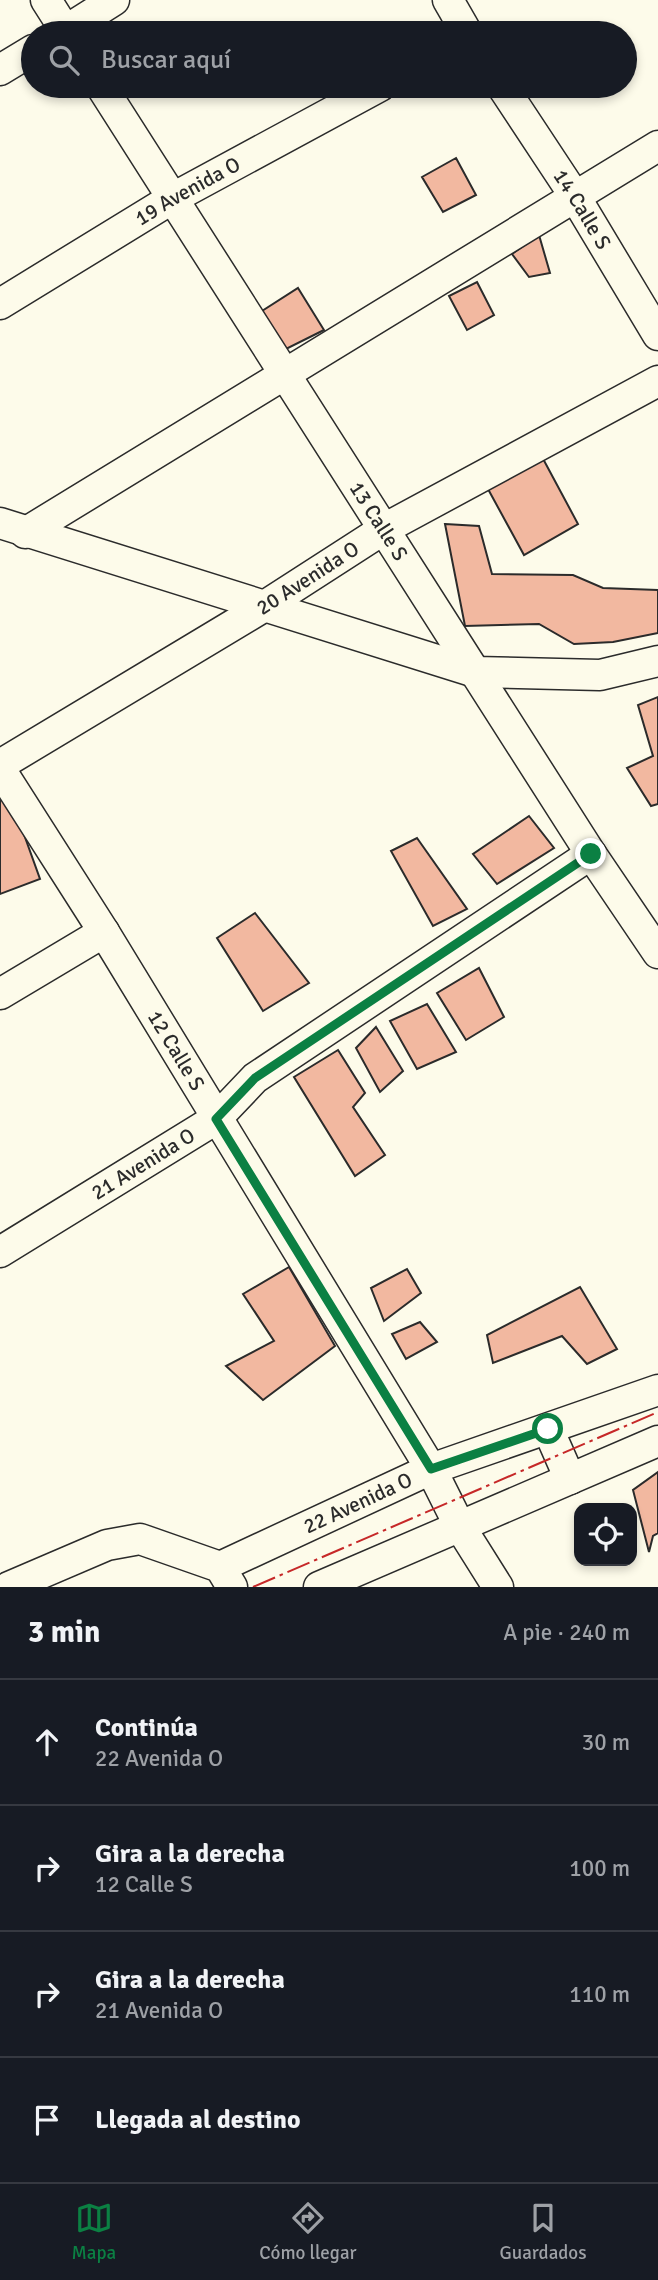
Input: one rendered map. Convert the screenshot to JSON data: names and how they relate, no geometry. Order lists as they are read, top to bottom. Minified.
{"streets":{"street":["19 Avenida O","14 Calle S","13 Calle S","20 Avenida O","12 Calle S","21 Avenida O","22 Avenida O"]},"crossings":[["19 Avenida O","13 Calle S"],["13 Calle S","20 Avenida O"],["13 Calle S","21 Avenida O"],["20 Avenida O","12 Calle S"],["12 Calle S","21 Avenida O"],["12 Calle S","22 Avenida O"]],"page":{"search":"Buscar aquí","heading":["3 min","A pie · 240 m"],"list":[["Continúa","22 Avenida O","30 m"],["Gira a la derecha","12 Calle S","100 m"],["Gira a la derecha","21 Avenida O","110 m"],"Llegada al destino"],"nav":["Mapa","Cómo llegar","Guardados"]}}
